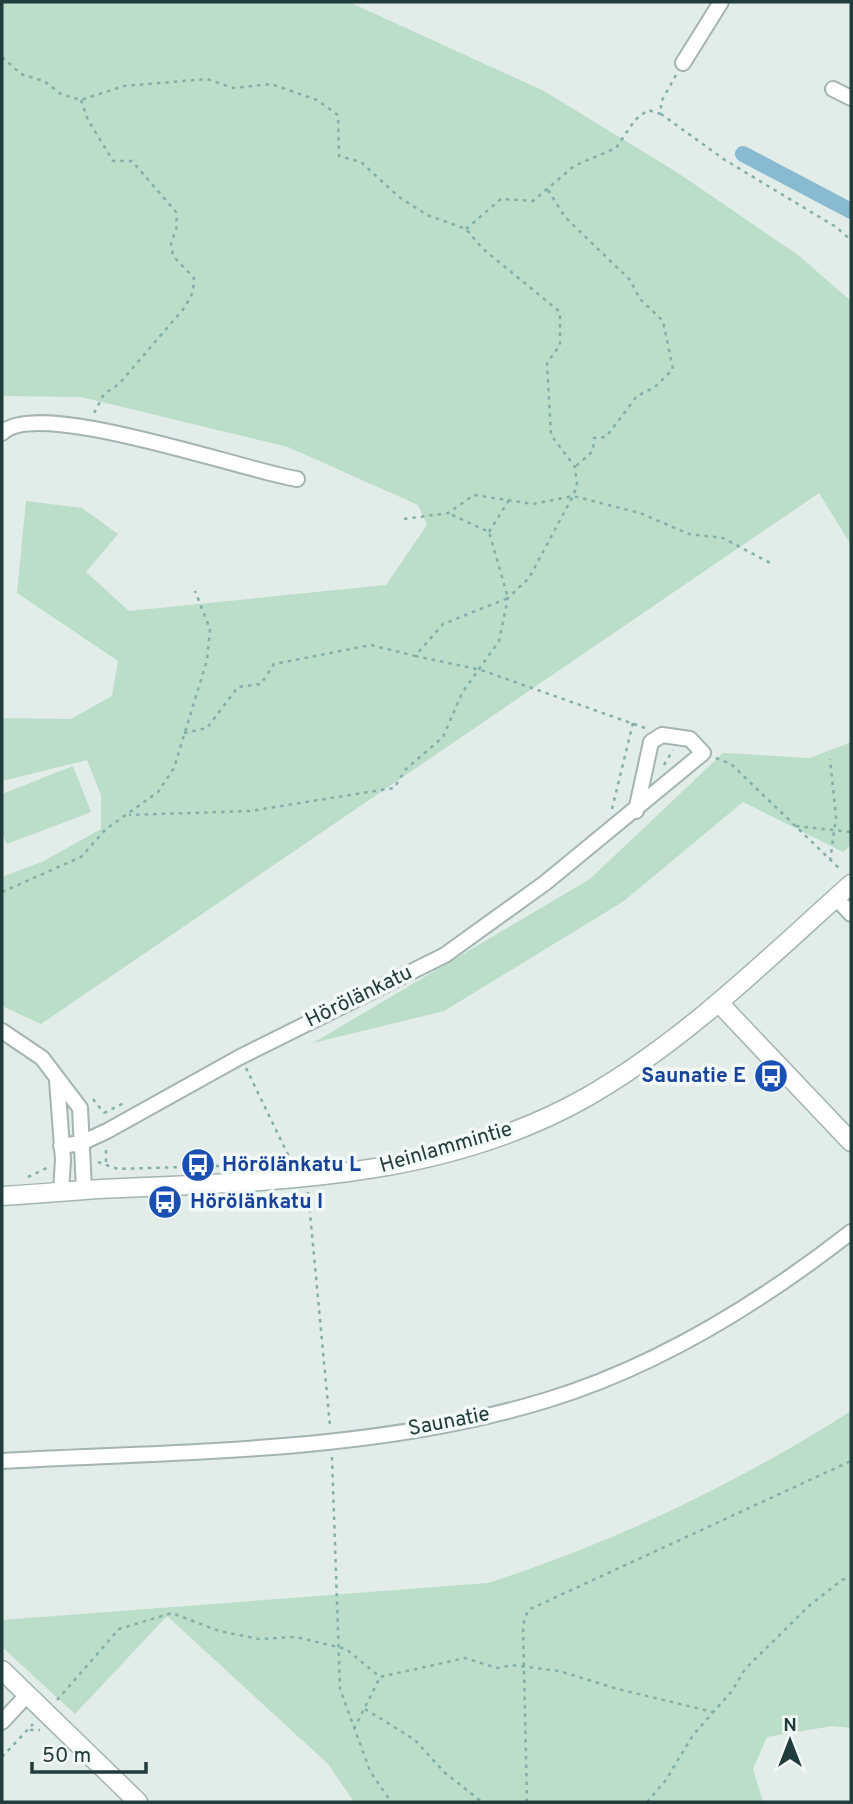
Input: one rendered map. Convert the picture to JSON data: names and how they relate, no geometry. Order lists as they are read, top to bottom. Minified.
{"streets":{"street":["Hörölänkatu","Heinlammintie","Saunatie"]},"places":{"bus stop":["Saunatie E","Hörölänkatu L","Hörölänkatu I"]},"scale_bar":"50 m","north":"top"}
